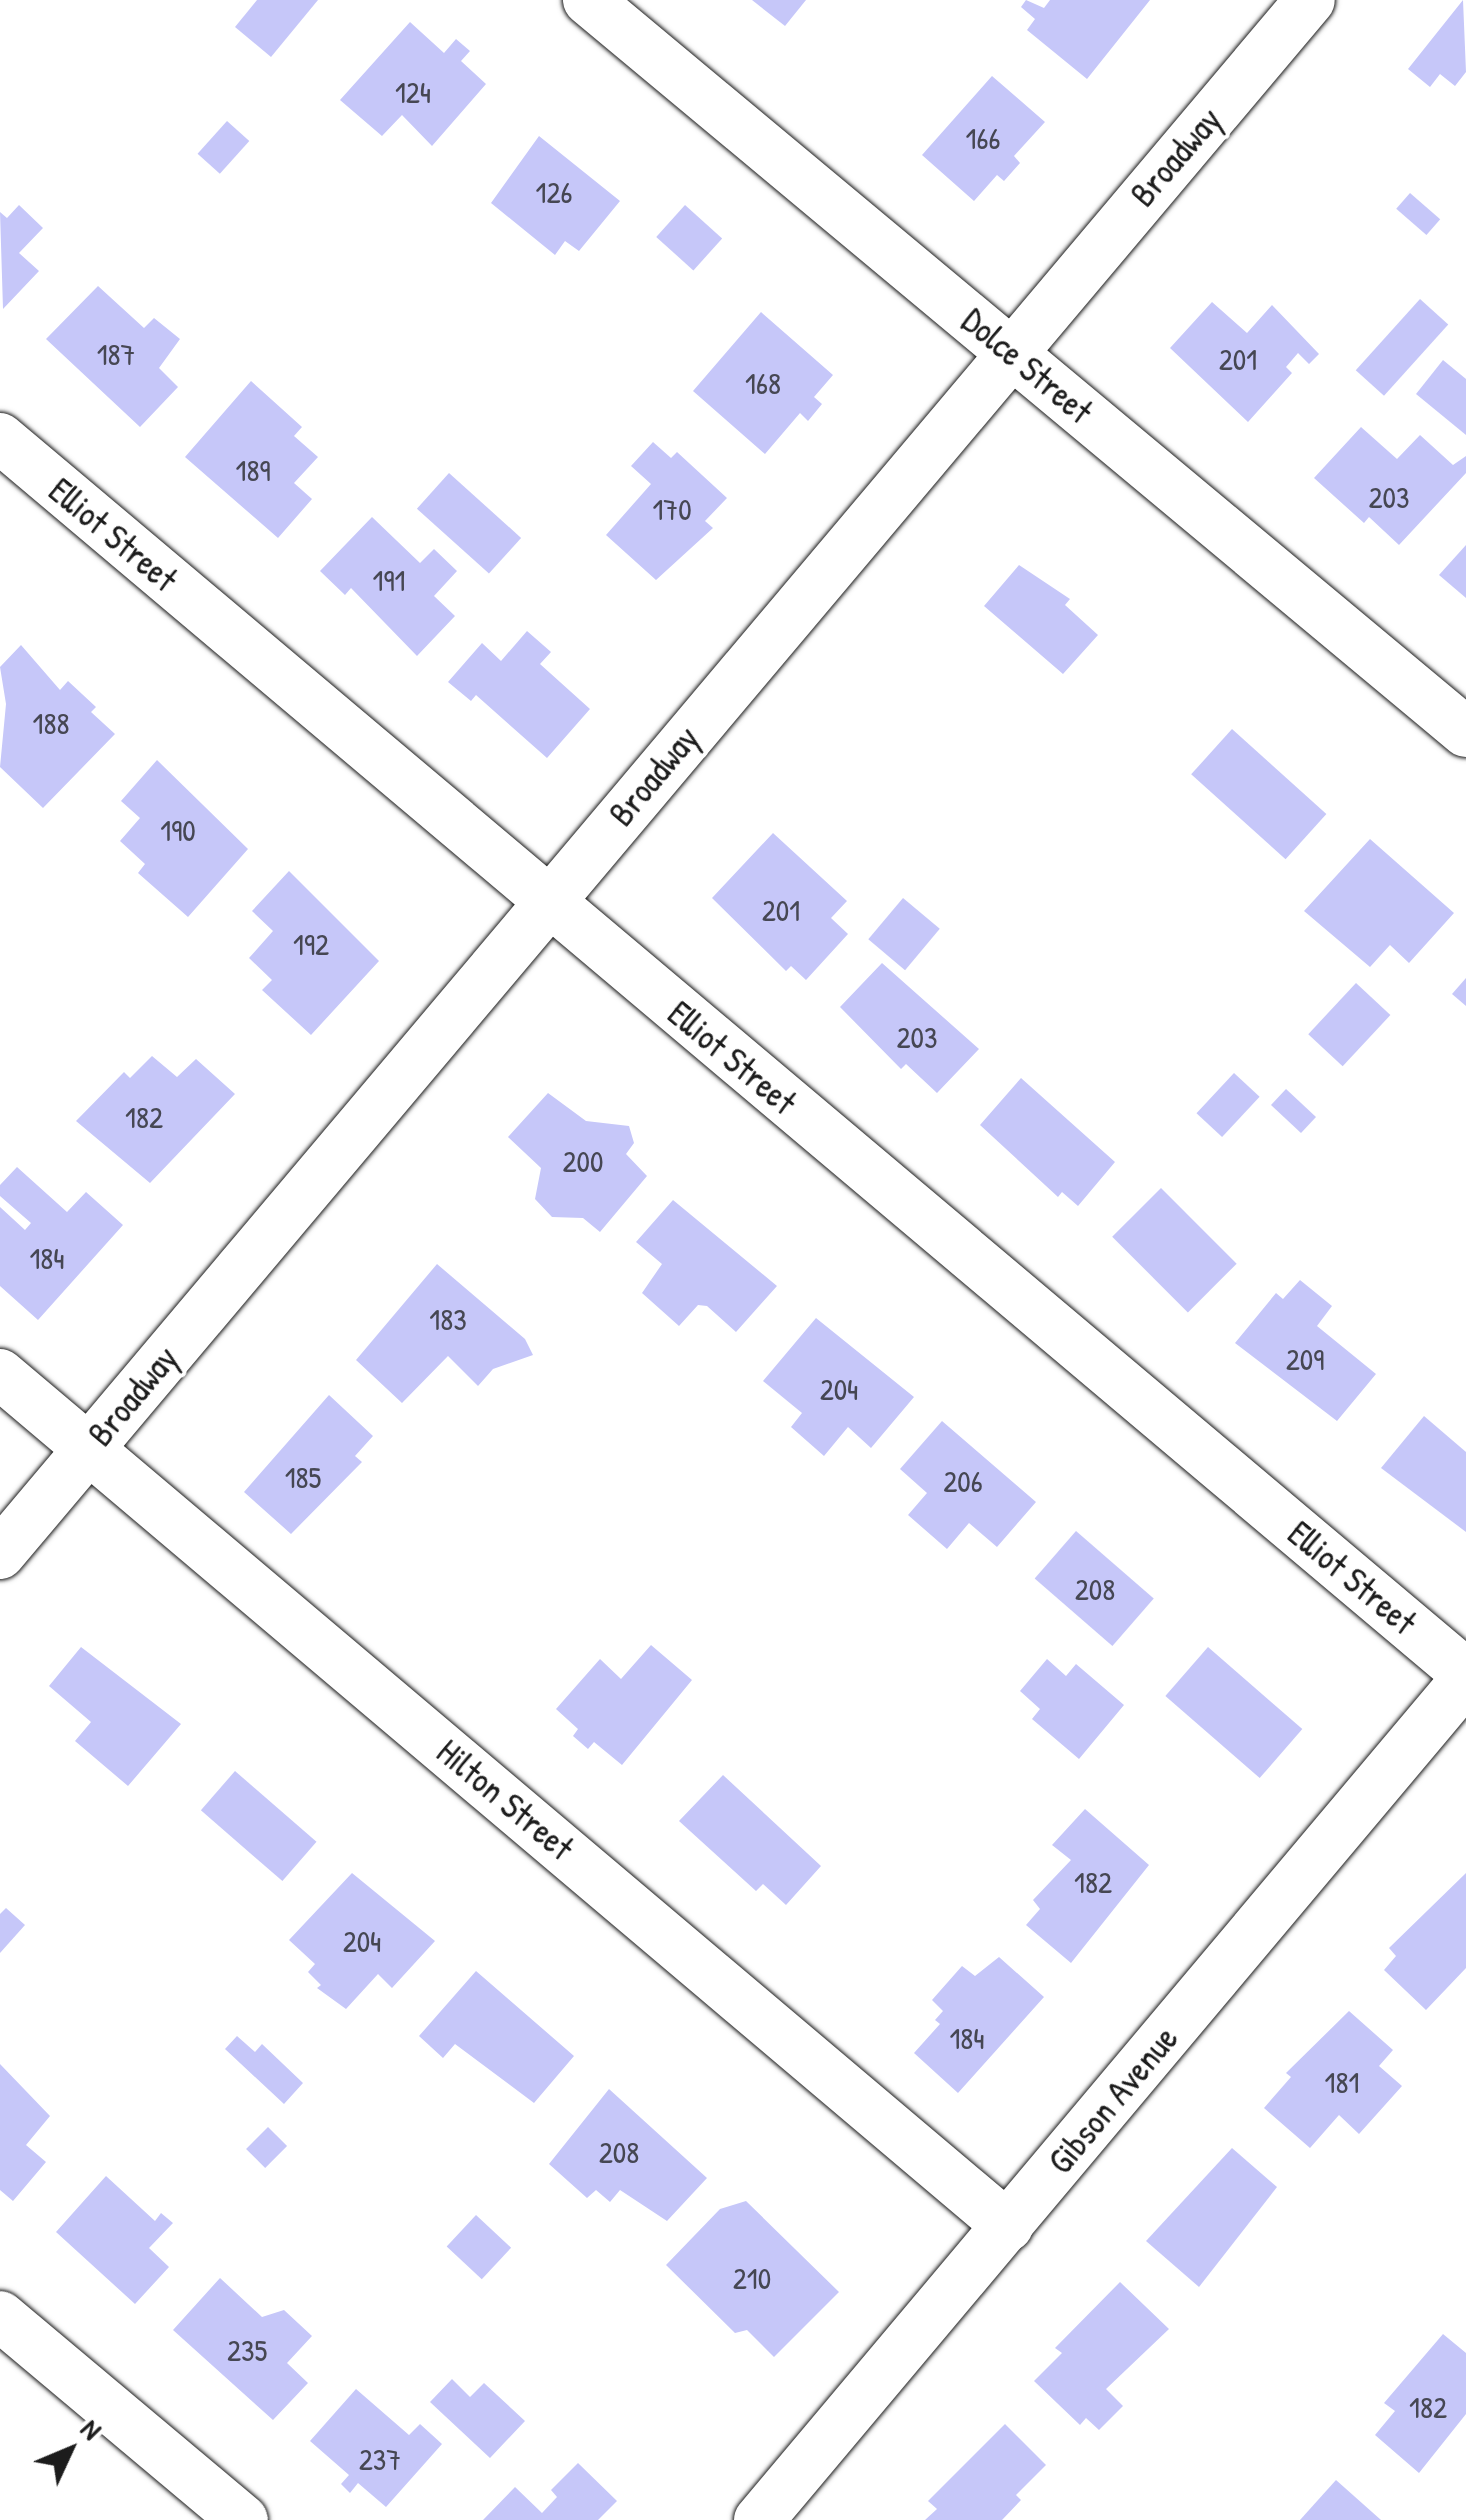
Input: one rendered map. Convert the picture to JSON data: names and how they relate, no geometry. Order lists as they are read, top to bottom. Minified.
{"streets":{"street":["Broadway","Dolce Street","Elliot Street","Hilton Street","Gibson Avenue"]},"crossings":[["Broadway","Dolce Street"],["Broadway","Elliot Street"],["Broadway","Hilton Street"],["Elliot Street","Gibson Avenue"],["Hilton Street","Gibson Avenue"]],"house_numbers":["124","166","126","187","201","168","189","203","170","191","188","190","201","192","203","182","200","184","183","209","204","185","206","208","182","204","184","181","208","210","235","182","237"],"north":"top right"}
